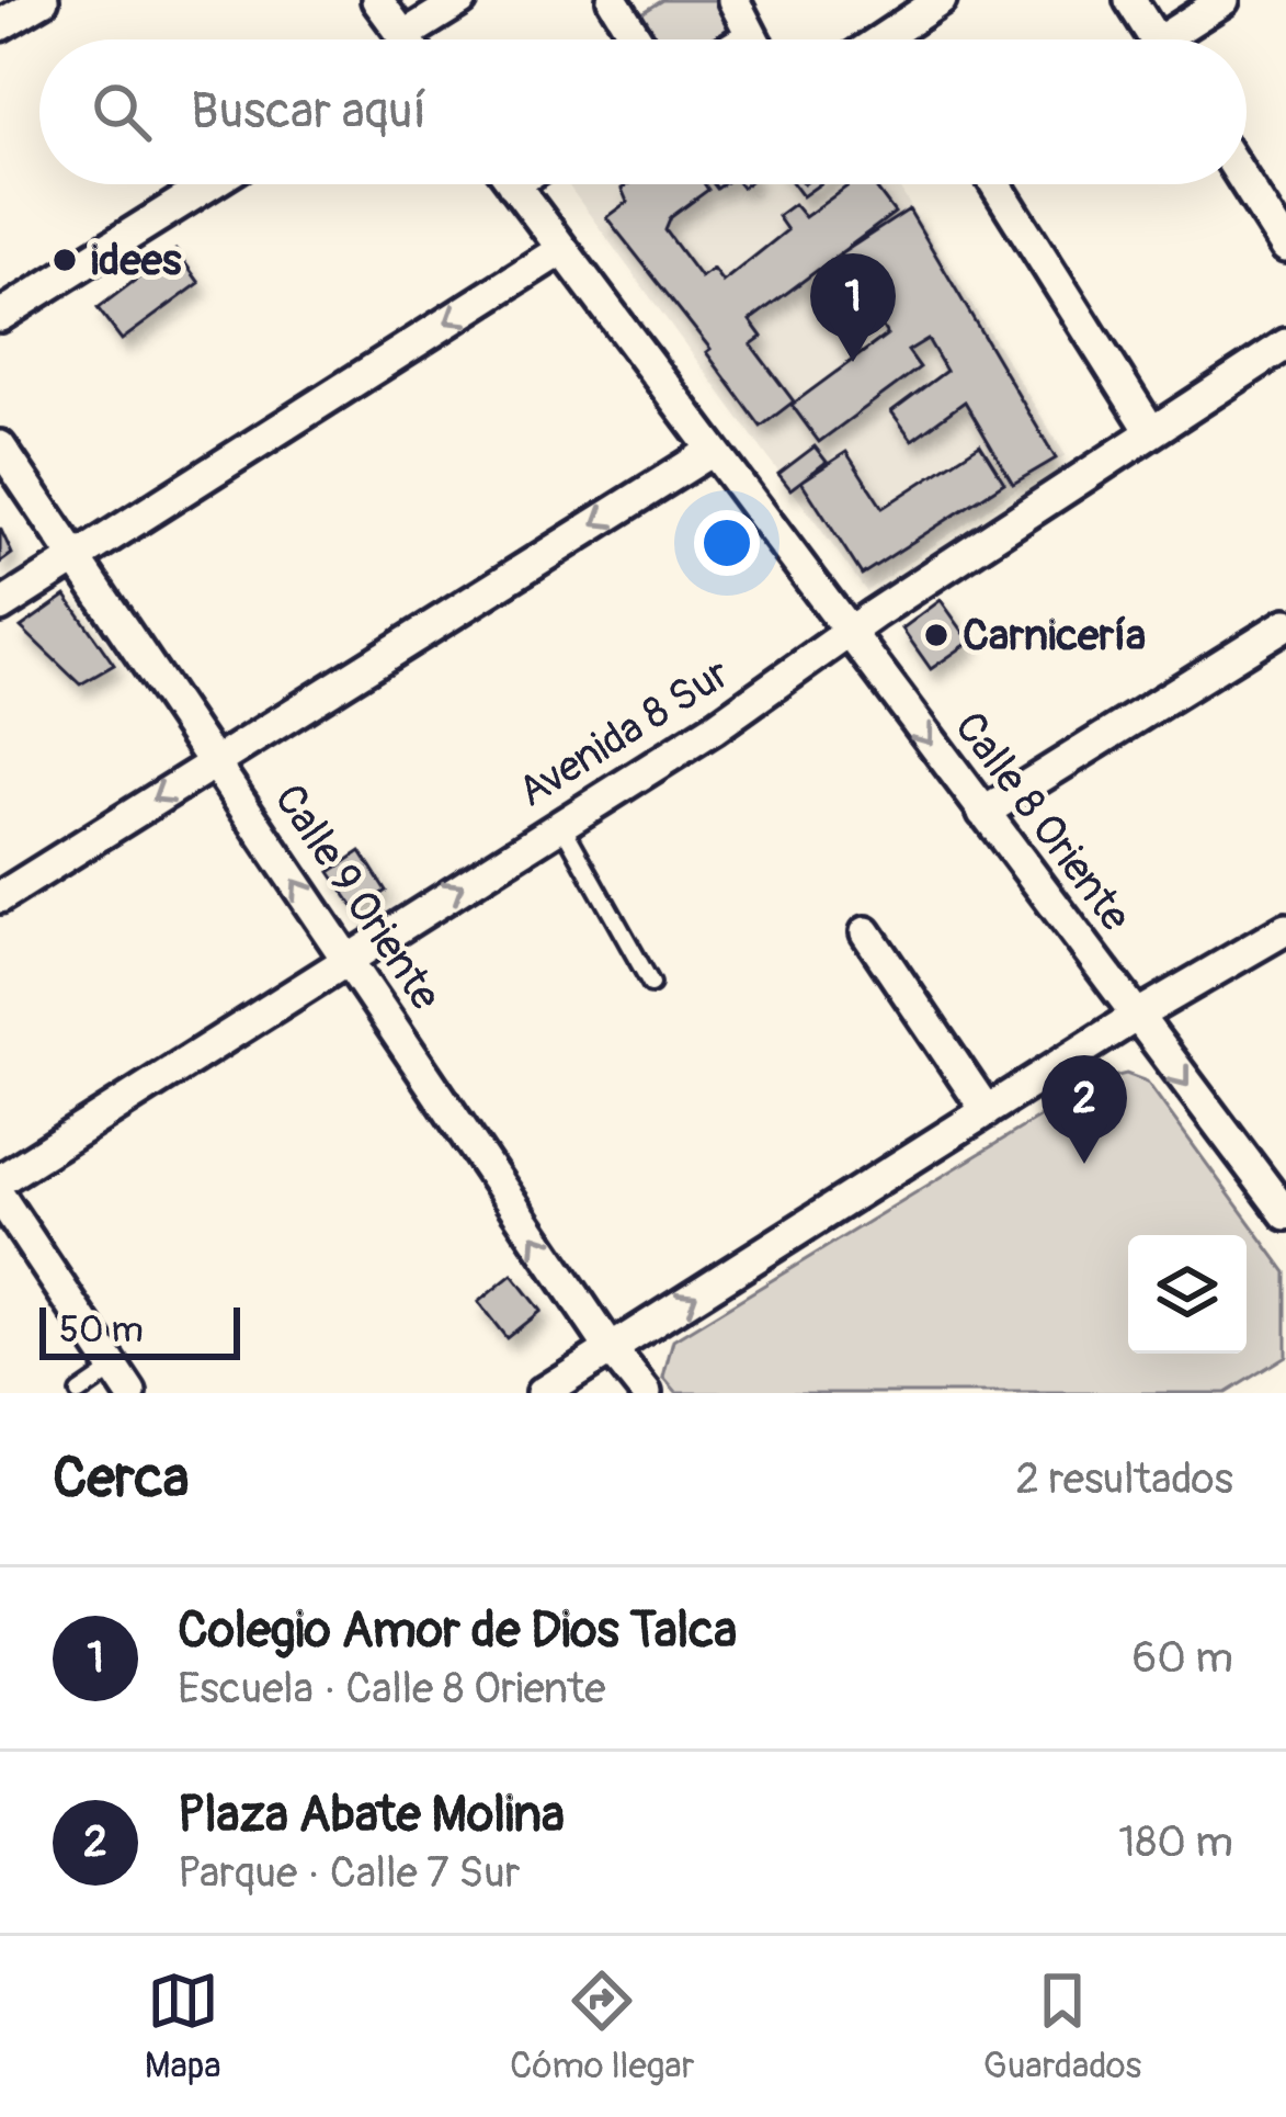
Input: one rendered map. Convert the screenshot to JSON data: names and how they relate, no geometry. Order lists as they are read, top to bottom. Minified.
{"streets":{"street":["Avenida 8 Sur","Calle 8 Oriente","Calle 9 Oriente"]},"crossings":[["Avenida 8 Sur","Calle 8 Oriente"],["Avenida 8 Sur","Calle 9 Oriente"]],"one_way":["Calle 8 Oriente","Calle 9 Oriente"],"places":["idees","Carnicería"],"scale_bar":"50 m","page":{"search":"Buscar aquí","pins":["1","2"],"scale":"50 m","heading":["Cerca","2 resultados"],"list":[{"mark":"1","name":"Colegio Amor de Dios Talca","note":"Escuela · Calle 8 Oriente","value":"60 m"},{"mark":"2","name":"Plaza Abate Molina","note":"Parque · Calle 7 Sur","value":"180 m"}],"nav":["Mapa","Cómo llegar","Guardados"]}}
